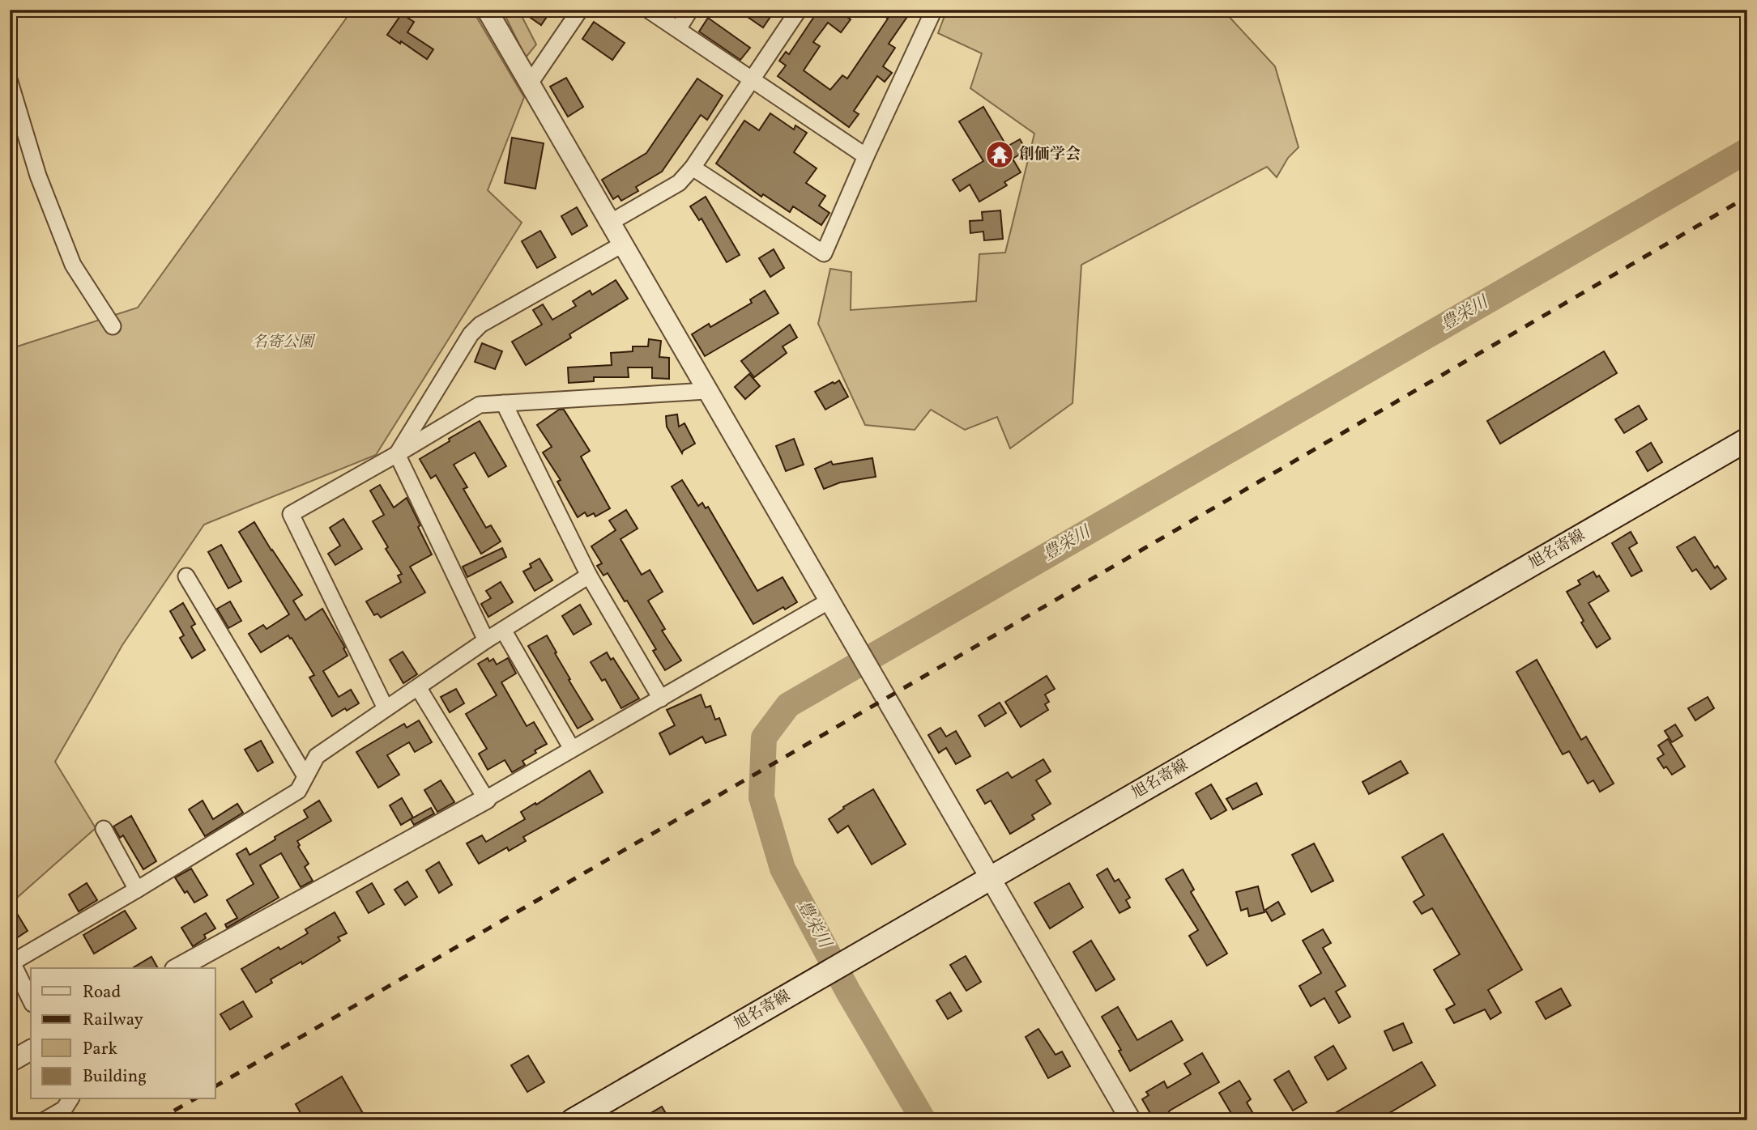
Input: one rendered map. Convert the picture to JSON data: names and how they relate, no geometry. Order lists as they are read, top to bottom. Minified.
{"streets":{"main road":["旭名寄線"]},"water":["豊栄川"],"parks":["名寄公園"],"places":{"temple":["創価学会"]},"legend":["Road","Railway","Park","Building"]}
